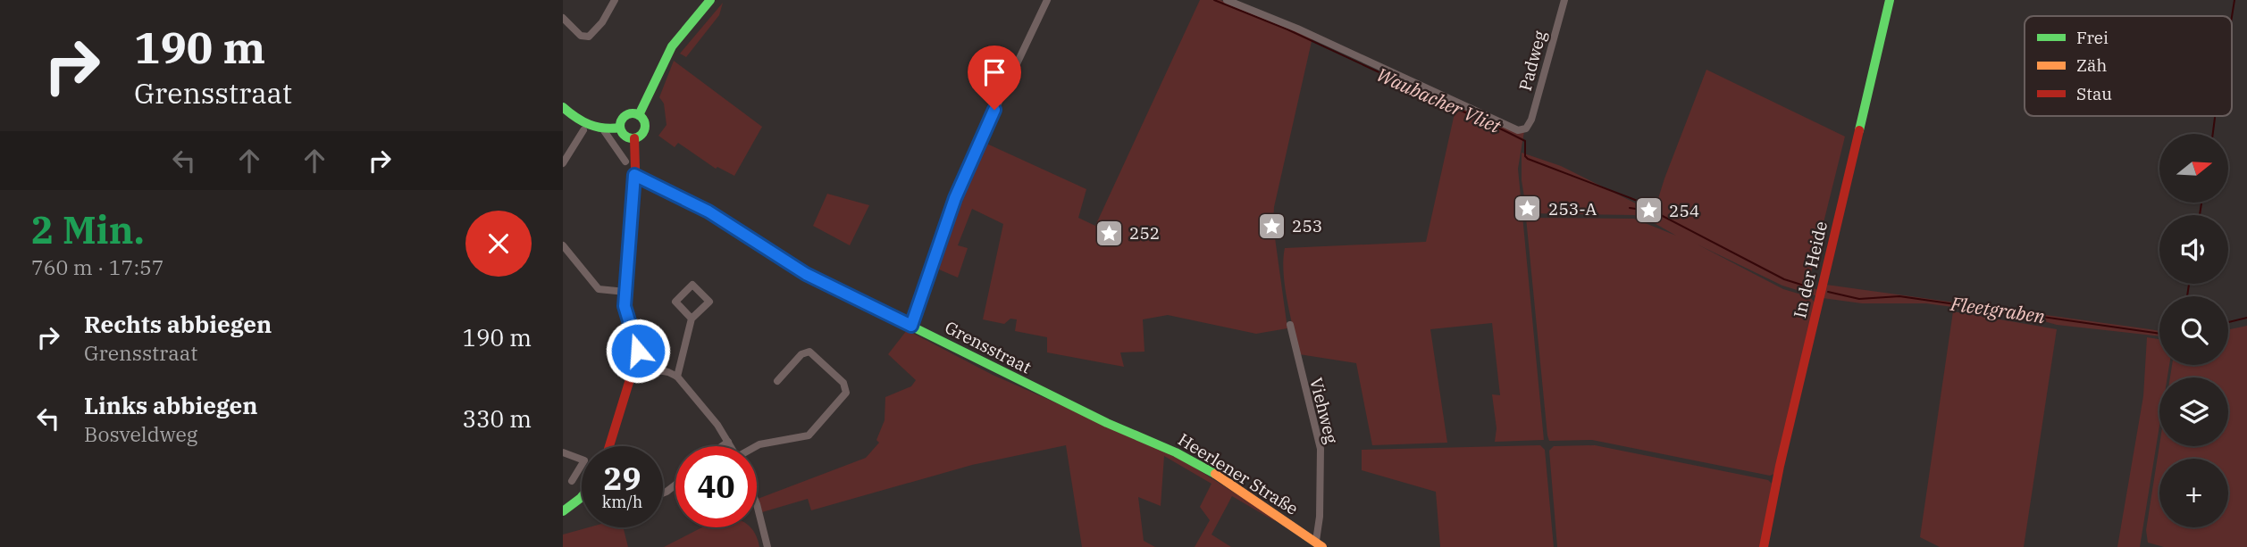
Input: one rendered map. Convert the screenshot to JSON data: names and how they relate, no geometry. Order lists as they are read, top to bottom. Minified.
{"streets":{"street":["Padweg","In der Heide","Grensstraat","Viehweg","Heerlener Straße"]},"crossings":[["Grensstraat","Heerlener Straße"],["Viehweg","Heerlener Straße"]],"water":["Waubacher Vliet","Fleetgraben"],"places":{"place":["253-A","254","253","252"]},"legend":["Frei","Zäh","Stau"],"north":"right","page":{"turn":["190 m","Grensstraat"],"map_buttons":"+","heading":["2 Min.","760 m · 17:57"],"list":[{"name":"Rechts abbiegen","note":"Grensstraat","value":"190 m"},{"name":"Links abbiegen","note":"Bosveldweg","value":"330 m"}],"speed":"29 km/h","limit":"40"}}
